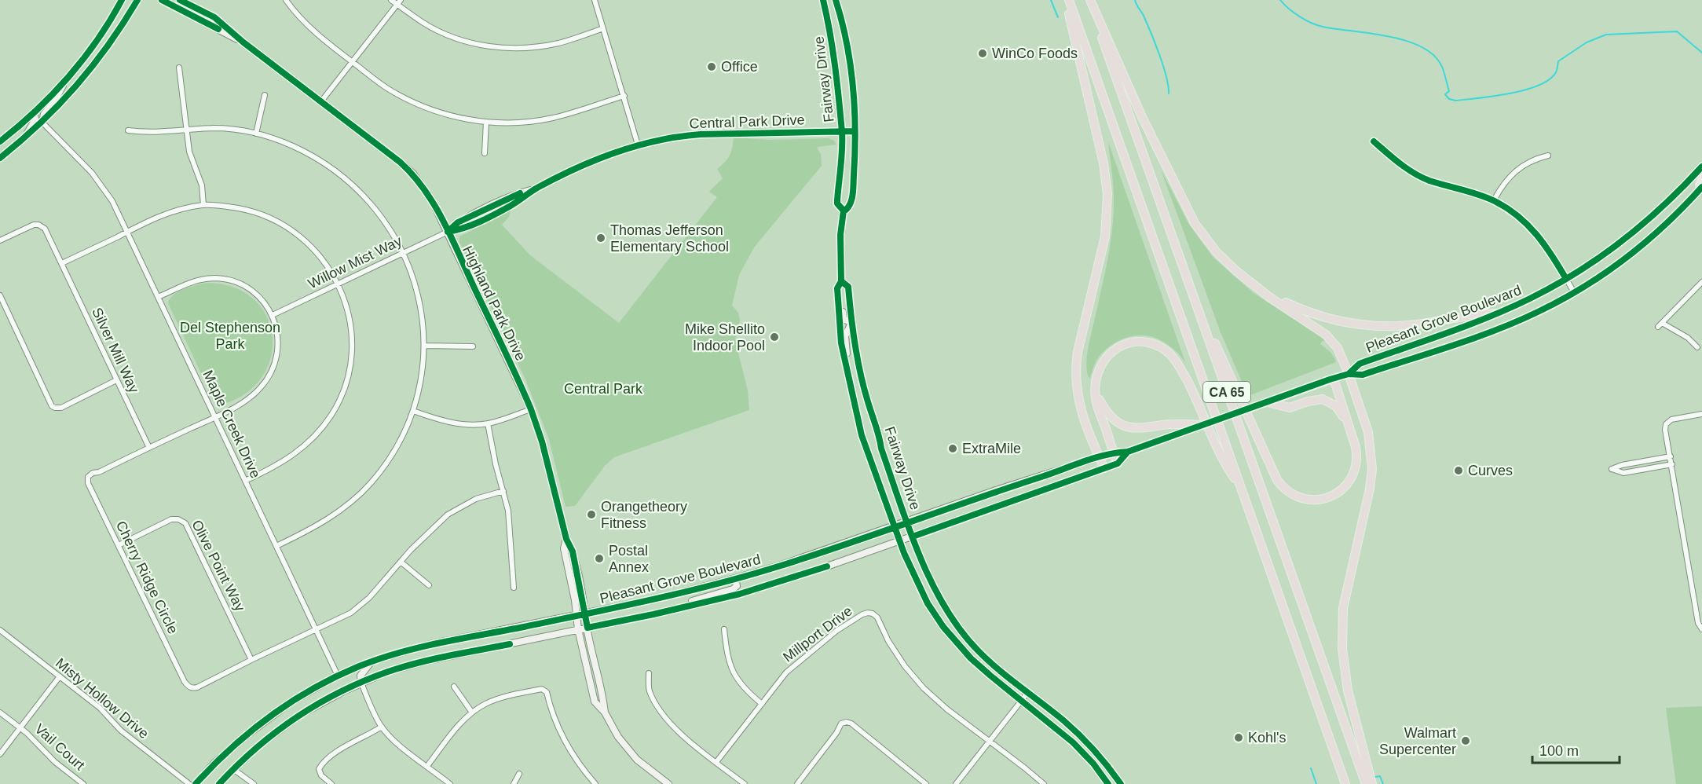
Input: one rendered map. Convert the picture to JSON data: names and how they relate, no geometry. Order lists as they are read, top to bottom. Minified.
{"streets":{"highway":["CA 65"],"main road":["Fairway Drive","Central Park Drive","Highland Park Drive","Pleasant Grove Boulevard"],"street":["Willow Mist Way","Silver Mill Way","Maple Creek Drive","Olive Point Way","Cherry Ridge Circle","Millport Drive","Misty Hollow Drive","Vail Court"]},"crossings":[["Fairway Drive","Central Park Drive"],["Fairway Drive","Pleasant Grove Boulevard"],["Central Park Drive","Willow Mist Way"],["Central Park Drive","Highland Park Drive"],["Willow Mist Way","Highland Park Drive"],["Willow Mist Way","Cherry Ridge Circle"],["Highland Park Drive","Pleasant Grove Boulevard"],["Pleasant Grove Boulevard","Maple Creek Drive"],["Silver Mill Way","Cherry Ridge Circle"],["Maple Creek Drive","Cherry Ridge Circle"],["Olive Point Way","Cherry Ridge Circle"]],"parks":["Del Stephenson Park","Central Park"],"places":["WinCo Foods","Office","Thomas Jefferson Elementary School","Mike Shellito Indoor Pool","ExtraMile","Curves","Orangetheory Fitness","Postal Annex","Kohl's","Walmart Supercenter"],"scale_bar":"100 m"}
